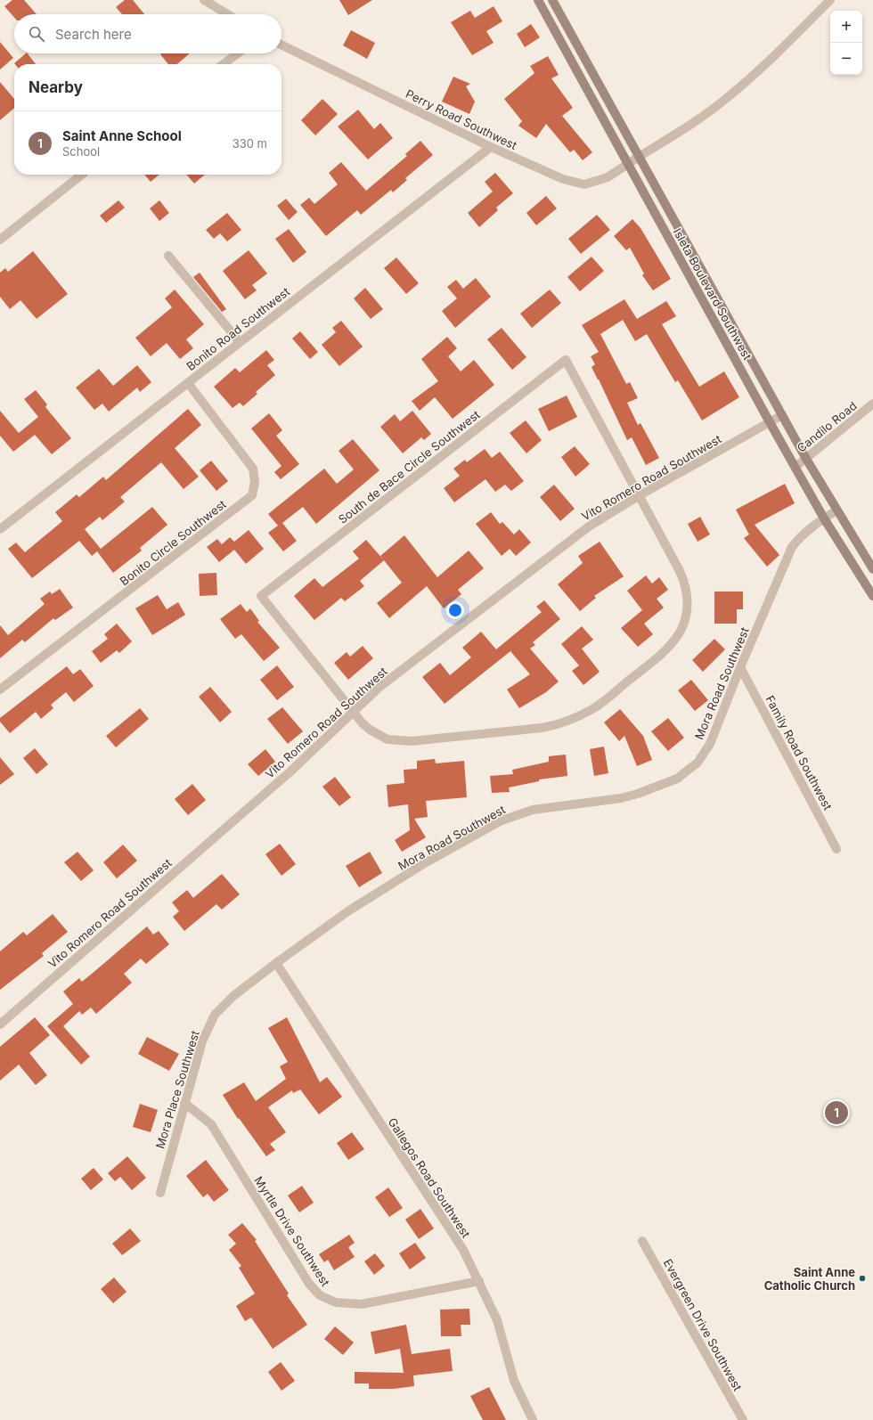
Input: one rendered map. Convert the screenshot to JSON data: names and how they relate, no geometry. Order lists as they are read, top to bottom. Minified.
{"streets":{"main road":["Isleta Boulevard Southwest"],"street":["Perry Road Southwest","Bonito Road Southwest","Candilo Road","South de Bace Circle Southwest","Vito Romero Road Southwest","Bonito Circle Southwest","Mora Road Southwest","Family Road Southwest","Mora Place Southwest","Gallegos Road Southwest","Myrtle Drive Southwest","Evergreen Drive Southwest"]},"crossings":[["Perry Road Southwest","Isleta Boulevard Southwest"],["Perry Road Southwest","Bonito Road Southwest"],["Isleta Boulevard Southwest","Candilo Road"],["Isleta Boulevard Southwest","Vito Romero Road Southwest"],["Isleta Boulevard Southwest","Mora Road Southwest"],["Bonito Road Southwest","Bonito Circle Southwest"],["South de Bace Circle Southwest","Vito Romero Road Southwest"],["Mora Road Southwest","Family Road Southwest"],["Mora Road Southwest","Mora Place Southwest"],["Mora Place Southwest","Gallegos Road Southwest"],["Mora Place Southwest","Myrtle Drive Southwest"],["Gallegos Road Southwest","Myrtle Drive Southwest"]],"places":["Saint Anne Catholic Church"],"page":{"map_buttons":["+","−"],"search":"Search here","heading":"Nearby","list":[{"mark":"1","name":"Saint Anne School","note":"School","value":"330 m"}],"pins":"1"}}
